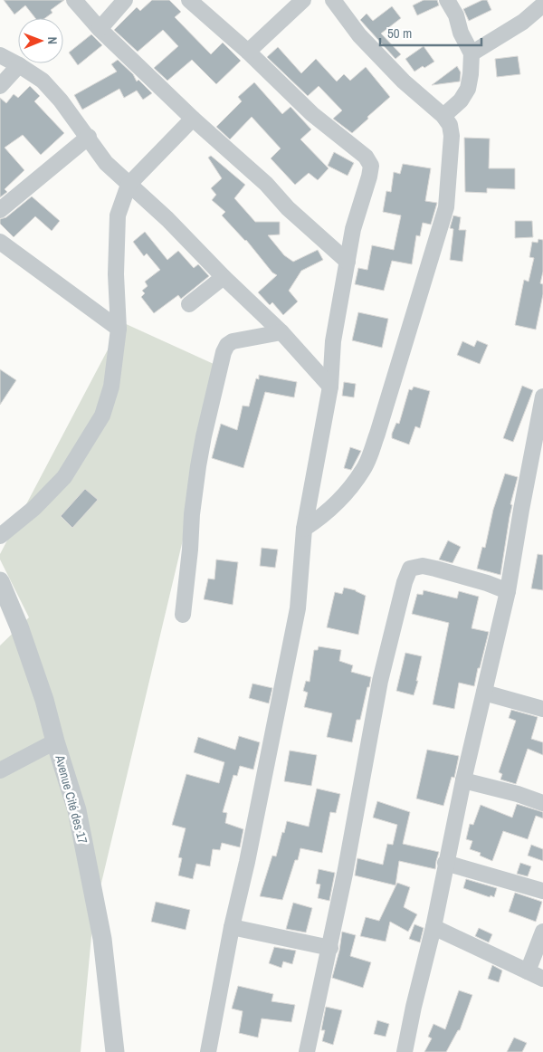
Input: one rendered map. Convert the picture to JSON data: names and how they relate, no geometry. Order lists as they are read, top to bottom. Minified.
{"streets":{"street":["Avenue Cité des 17"]},"scale_bar":"50 m","north":"right"}
